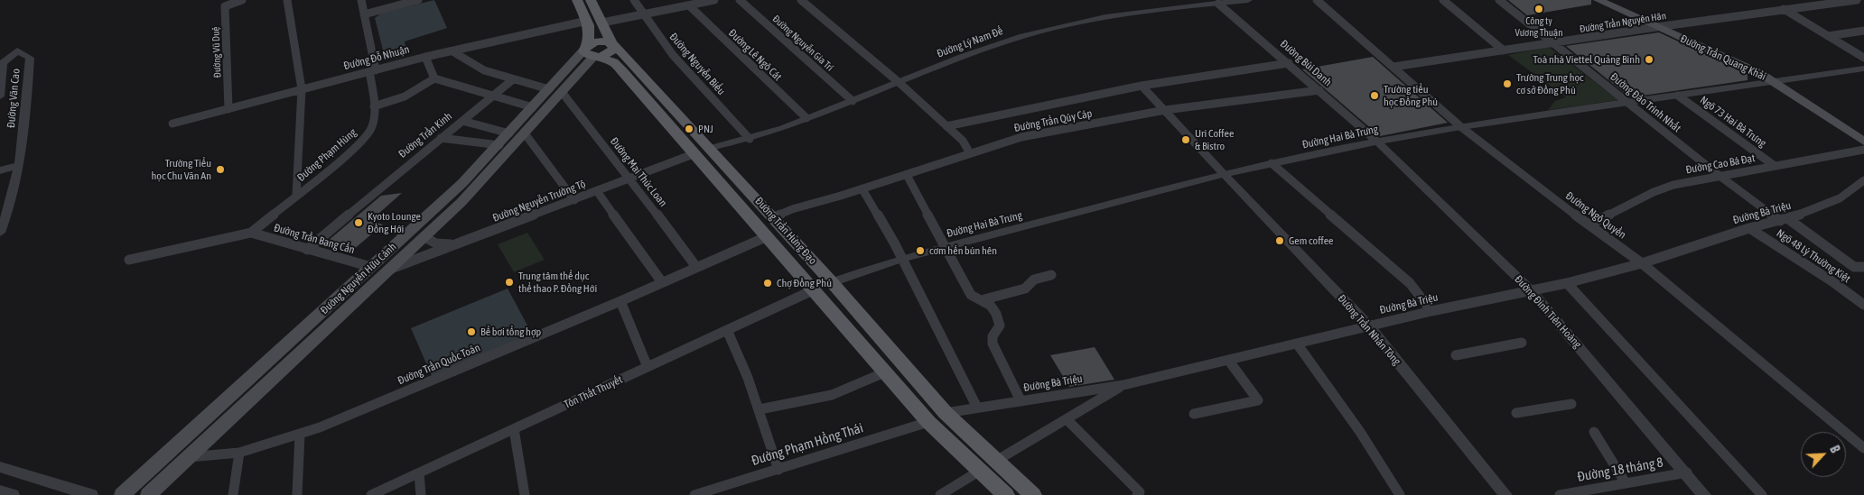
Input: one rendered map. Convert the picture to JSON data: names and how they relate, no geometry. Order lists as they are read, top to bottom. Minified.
{"streets":{"main road":["Đường Trần Quang Khải","Đường Trần Hưng Đạo","Đường Nguyễn Hữu Cảnh"],"street":["Đường Trần Nguyên Hãn","Đường Lý Nam Đế","Đường Nguyễn Gia Trí","Đường Vũ Duệ","Đường Lê Ngô Cát","Đường Đỗ Nhuận","Đường Bùi Danh","Đường Nguyễn Biểu","Đường Văn Cao","Đường Đào Trinh Nhất","Đường Trần Qúy Cáp","Ngõ 73 Hai Bà Trưng","Đường Trần Kinh","Đường Hai Bà Trưng","Đường Phạm Hùng","Đường Cao Bá Đạt","Đường Mai Thúc Loan","Đường Nguyễn Trường Tộ","Đường Bà Triệu","Đường Ngô Quyền","Đường Trần Bang Cấn","Ngõ 48 Lý Thường Kiệt","Đường Đinh Tiên Hoàng","Đường Trần Nhân Tông","Đường Trần Quốc Toản","Tôn Thất Thuyết","Đường Phạm Hồng Thái","Đường 18 tháng 8"]},"crossings":[["Đường Trần Nguyên Hãn","Đường Trần Quang Khải"],["Đường Trần Nguyên Hãn","Đường Đào Trinh Nhất"],["Đường Trần Nguyên Hãn","Đường Ngô Quyền"],["Đường Lý Nam Đế","Đường Nguyễn Gia Trí"],["Đường Lý Nam Đế","Đường Lê Ngô Cát"],["Đường Lý Nam Đế","Đường Bùi Danh"],["Đường Lý Nam Đế","Đường Nguyễn Biểu"],["Đường Lý Nam Đế","Đường Trần Hưng Đạo"],["Đường Vũ Duệ","Đường Đỗ Nhuận"],["Đường Đỗ Nhuận","Đường Phạm Hùng"],["Đường Trần Quang Khải","Đường Hai Bà Trưng"],["Đường Bùi Danh","Đường Trần Qúy Cáp"],["Đường Bùi Danh","Đường Hai Bà Trưng"],["Đường Bùi Danh","Đường Đinh Tiên Hoàng"],["Đường Đào Trinh Nhất","Đường Hai Bà Trưng"],["Đường Đào Trinh Nhất","Đường Cao Bá Đạt"],["Đường Đào Trinh Nhất","Đường Bà Triệu"],["Đường Trần Qúy Cáp","Đường Trần Hưng Đạo"],["Ngõ 73 Hai Bà Trưng","Đường Hai Bà Trưng"],["Ngõ 73 Hai Bà Trưng","Đường Cao Bá Đạt"],["Đường Trần Kinh","Đường Trần Bang Cấn"],["Đường Hai Bà Trưng","Đường Ngô Quyền"],["Đường Hai Bà Trưng","Đường Trần Hưng Đạo"],["Đường Hai Bà Trưng","Đường Đinh Tiên Hoàng"],["Đường Hai Bà Trưng","Đường Trần Nhân Tông"],["Đường Phạm Hùng","Đường Trần Bang Cấn"],["Đường Cao Bá Đạt","Đường Ngô Quyền"],["Đường Mai Thúc Loan","Đường Nguyễn Trường Tộ"],["Đường Mai Thúc Loan","Đường Nguyễn Hữu Cảnh"],["Đường Mai Thúc Loan","Đường Trần Quốc Toản"],["Đường Nguyễn Trường Tộ","Đường Trần Hưng Đạo"],["Đường Nguyễn Trường Tộ","Đường Nguyễn Hữu Cảnh"],["Đường Bà Triệu","Đường Ngô Quyền"],["Đường Bà Triệu","Đường Trần Hưng Đạo"],["Đường Bà Triệu","Ngõ 48 Lý Thường Kiệt"],["Đường Bà Triệu","Đường Đinh Tiên Hoàng"],["Đường Bà Triệu","Đường Trần Nhân Tông"],["Đường Trần Hưng Đạo","Đường Nguyễn Hữu Cảnh"],["Đường Trần Hưng Đạo","Đường Trần Quốc Toản"],["Đường Trần Hưng Đạo","Tôn Thất Thuyết"],["Đường Trần Hưng Đạo","Đường Phạm Hồng Thái"],["Đường Trần Bang Cấn","Đường Nguyễn Hữu Cảnh"],["Đường Nguyễn Hữu Cảnh","Đường Trần Quốc Toản"],["Đường Đinh Tiên Hoàng","Đường 18 tháng 8"]],"places":["Công ty Vương Thuận","Toà nhà Viettel Quảng Bình","Trường Trung học cơ sở Đồng Phú","Trường tiểu học Đồng Phú","PNJ","Uri Coffee & Bistro","Trường Tiểu học Chu Văn An","Kyoto Lounge Đồng Hới","Gem coffee","cơm hến bún hên","Trung tâm thể dục thể thao P. Đồng Hới","Chợ Đồng Phú","Bể bơi tổng hợp"],"north":"top right"}
